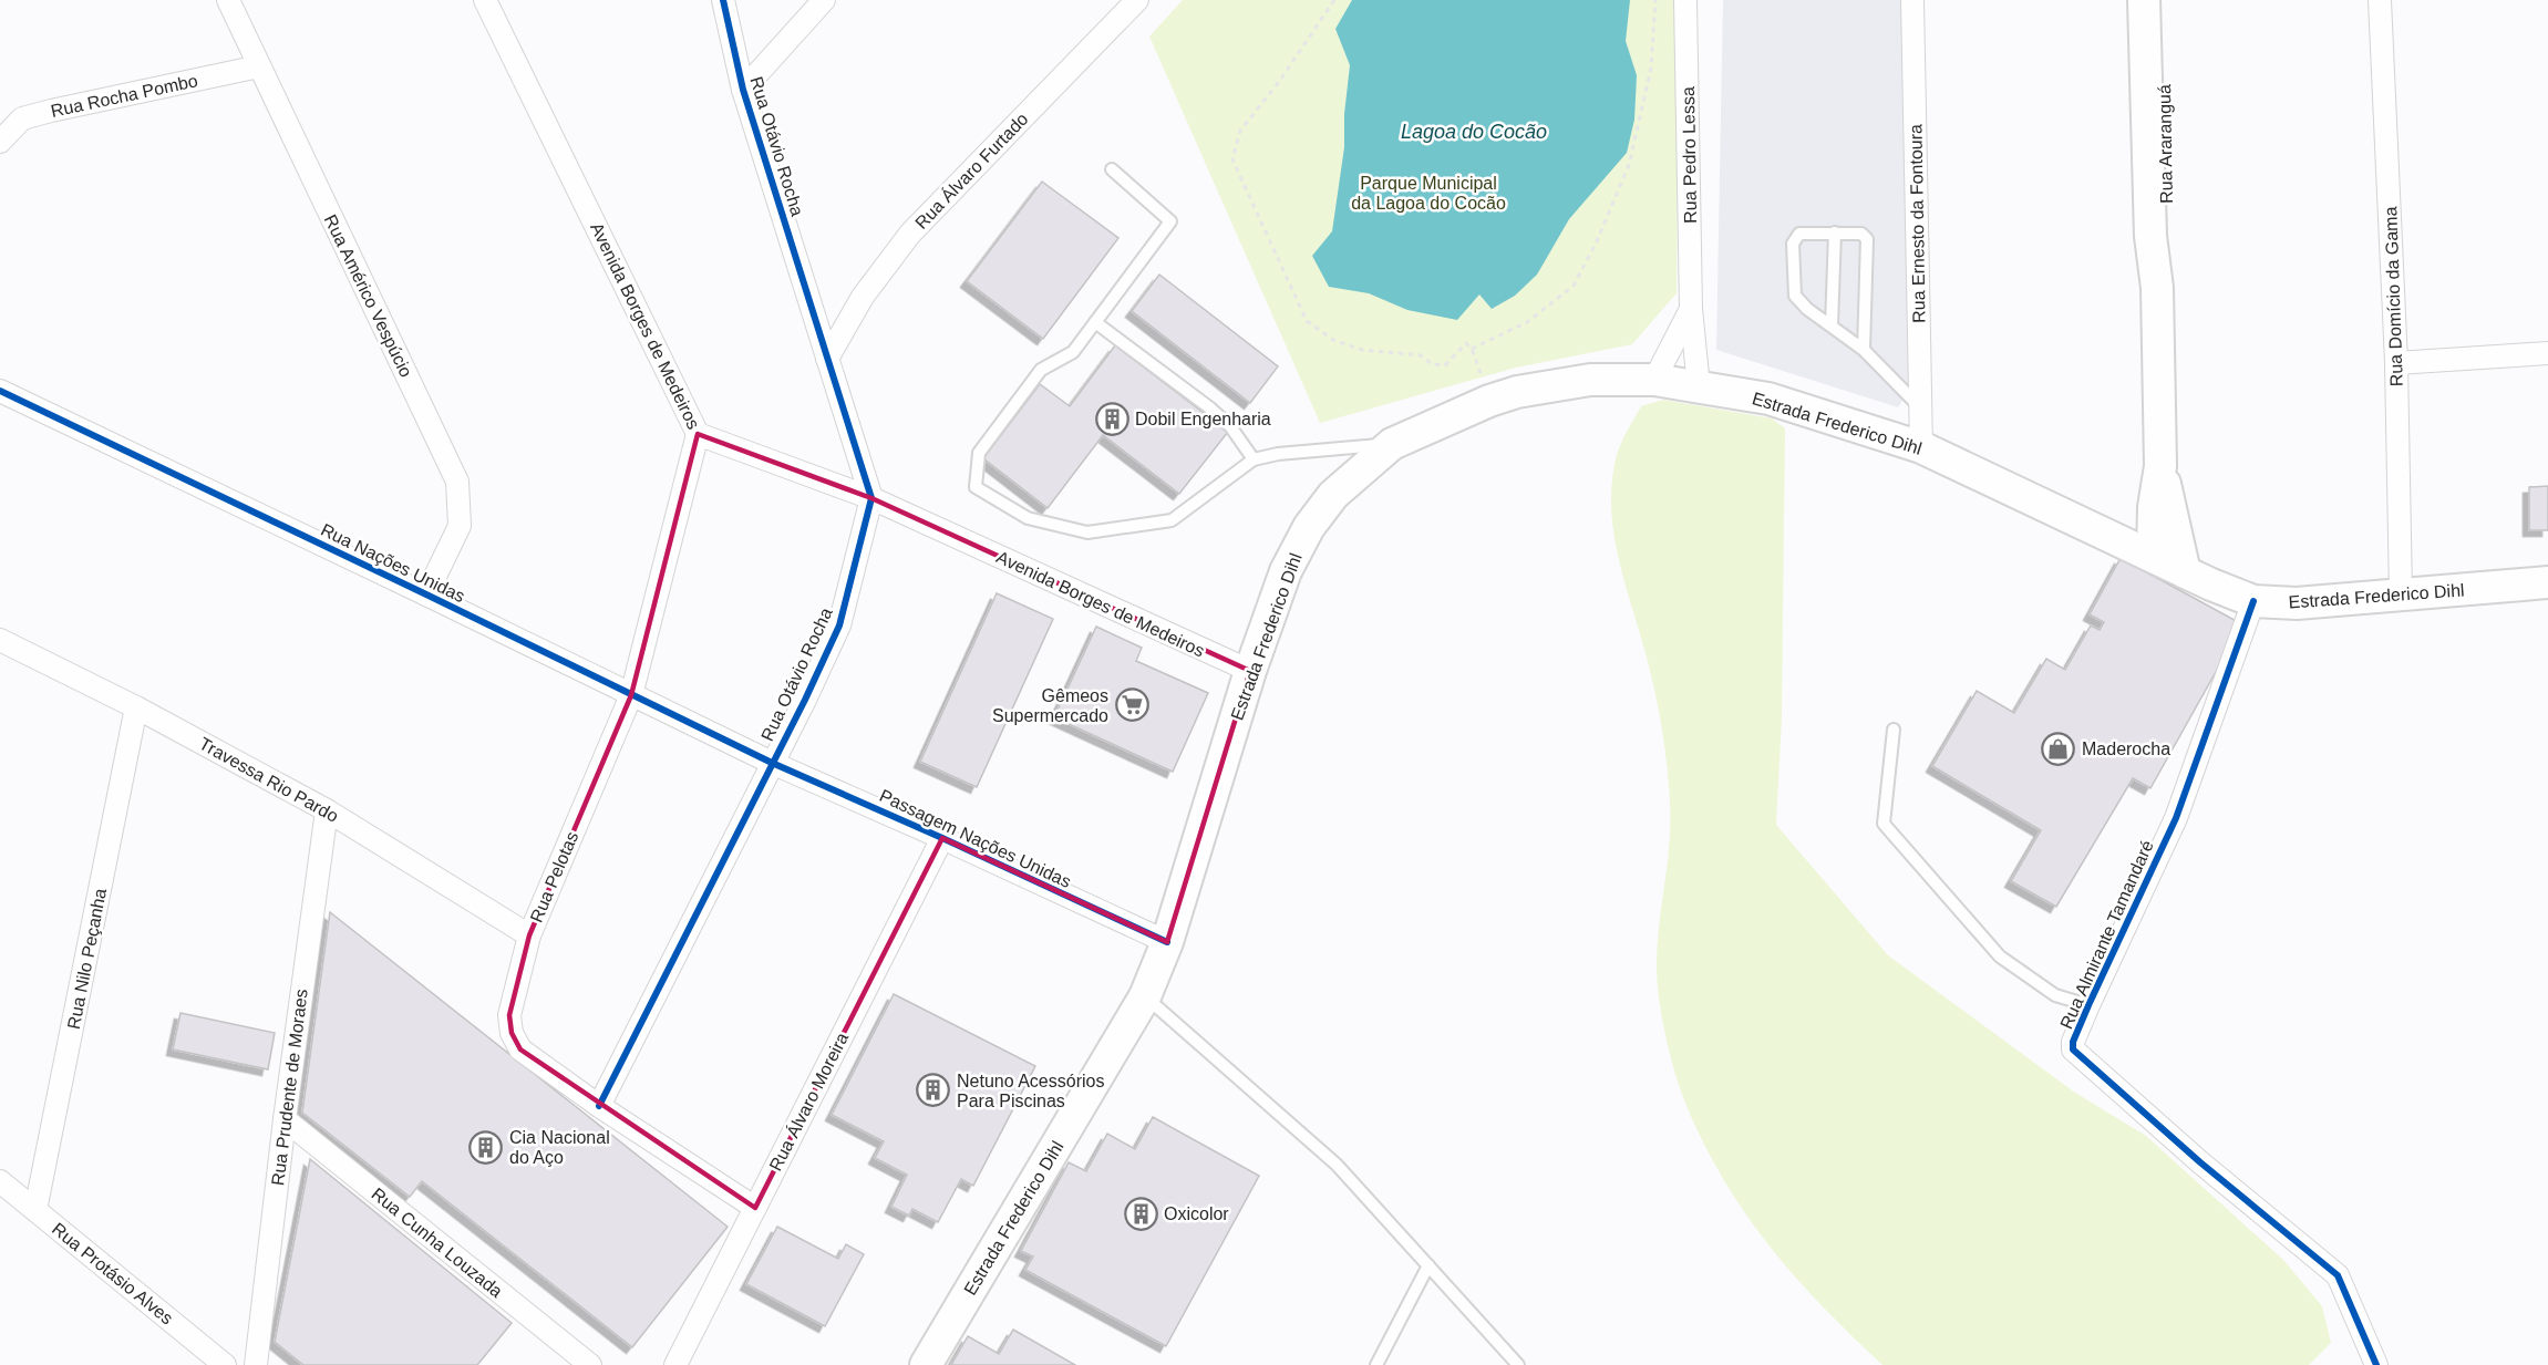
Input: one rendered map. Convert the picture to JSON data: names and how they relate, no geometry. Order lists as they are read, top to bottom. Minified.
{"streets":{"main road":["Rua Araranguá","Estrada Frederico Dihl"],"street":["Rua Rocha Pombo","Rua Otávio Rocha","Rua Pedro Lessa","Rua Álvaro Furtado","Rua Ernesto da Fontoura","Rua Américo Vespúcio","Rua Domício da Gama","Avenida Borges de Medeiros","Rua Nações Unidas","Travessa Rio Pardo","Passagem Nações Unidas","Rua Pelotas","Rua Almirante Tamandaré","Rua Nilo Peçanha","Rua Prudente de Moraes","Rua Álvaro Moreira","Rua Cunha Louzada","Rua Protásio Alves"]},"crossings":[["Rua Rocha Pombo","Rua Américo Vespúcio"],["Rua Araranguá","Estrada Frederico Dihl"],["Rua Otávio Rocha","Rua Álvaro Furtado"],["Rua Otávio Rocha","Avenida Borges de Medeiros"],["Rua Otávio Rocha","Rua Nações Unidas"],["Rua Otávio Rocha","Passagem Nações Unidas"],["Rua Otávio Rocha","Rua Pelotas"],["Rua Pedro Lessa","Estrada Frederico Dihl"],["Rua Ernesto da Fontoura","Estrada Frederico Dihl"],["Rua Américo Vespúcio","Rua Nações Unidas"],["Rua Domício da Gama","Estrada Frederico Dihl"],["Avenida Borges de Medeiros","Estrada Frederico Dihl"],["Avenida Borges de Medeiros","Rua Pelotas"],["Estrada Frederico Dihl","Passagem Nações Unidas"],["Estrada Frederico Dihl","Rua Almirante Tamandaré"],["Rua Nações Unidas","Passagem Nações Unidas"],["Rua Nações Unidas","Rua Pelotas"],["Travessa Rio Pardo","Rua Pelotas"],["Travessa Rio Pardo","Rua Nilo Peçanha"],["Travessa Rio Pardo","Rua Prudente de Moraes"],["Passagem Nações Unidas","Rua Álvaro Moreira"],["Rua Pelotas","Rua Álvaro Moreira"],["Rua Nilo Peçanha","Rua Protásio Alves"],["Rua Prudente de Moraes","Rua Cunha Louzada"]],"water":["Lagoa do Cocão"],"parks":["Parque Municipal da Lagoa do Cocão"],"places":{"building":["Dobil Engenharia","Netuno Acessórios Para Piscinas","Cia Nacional do Aço","Oxicolor"],"supermarket":["Gêmeos Supermercado"],"shop":["Maderocha"]}}
